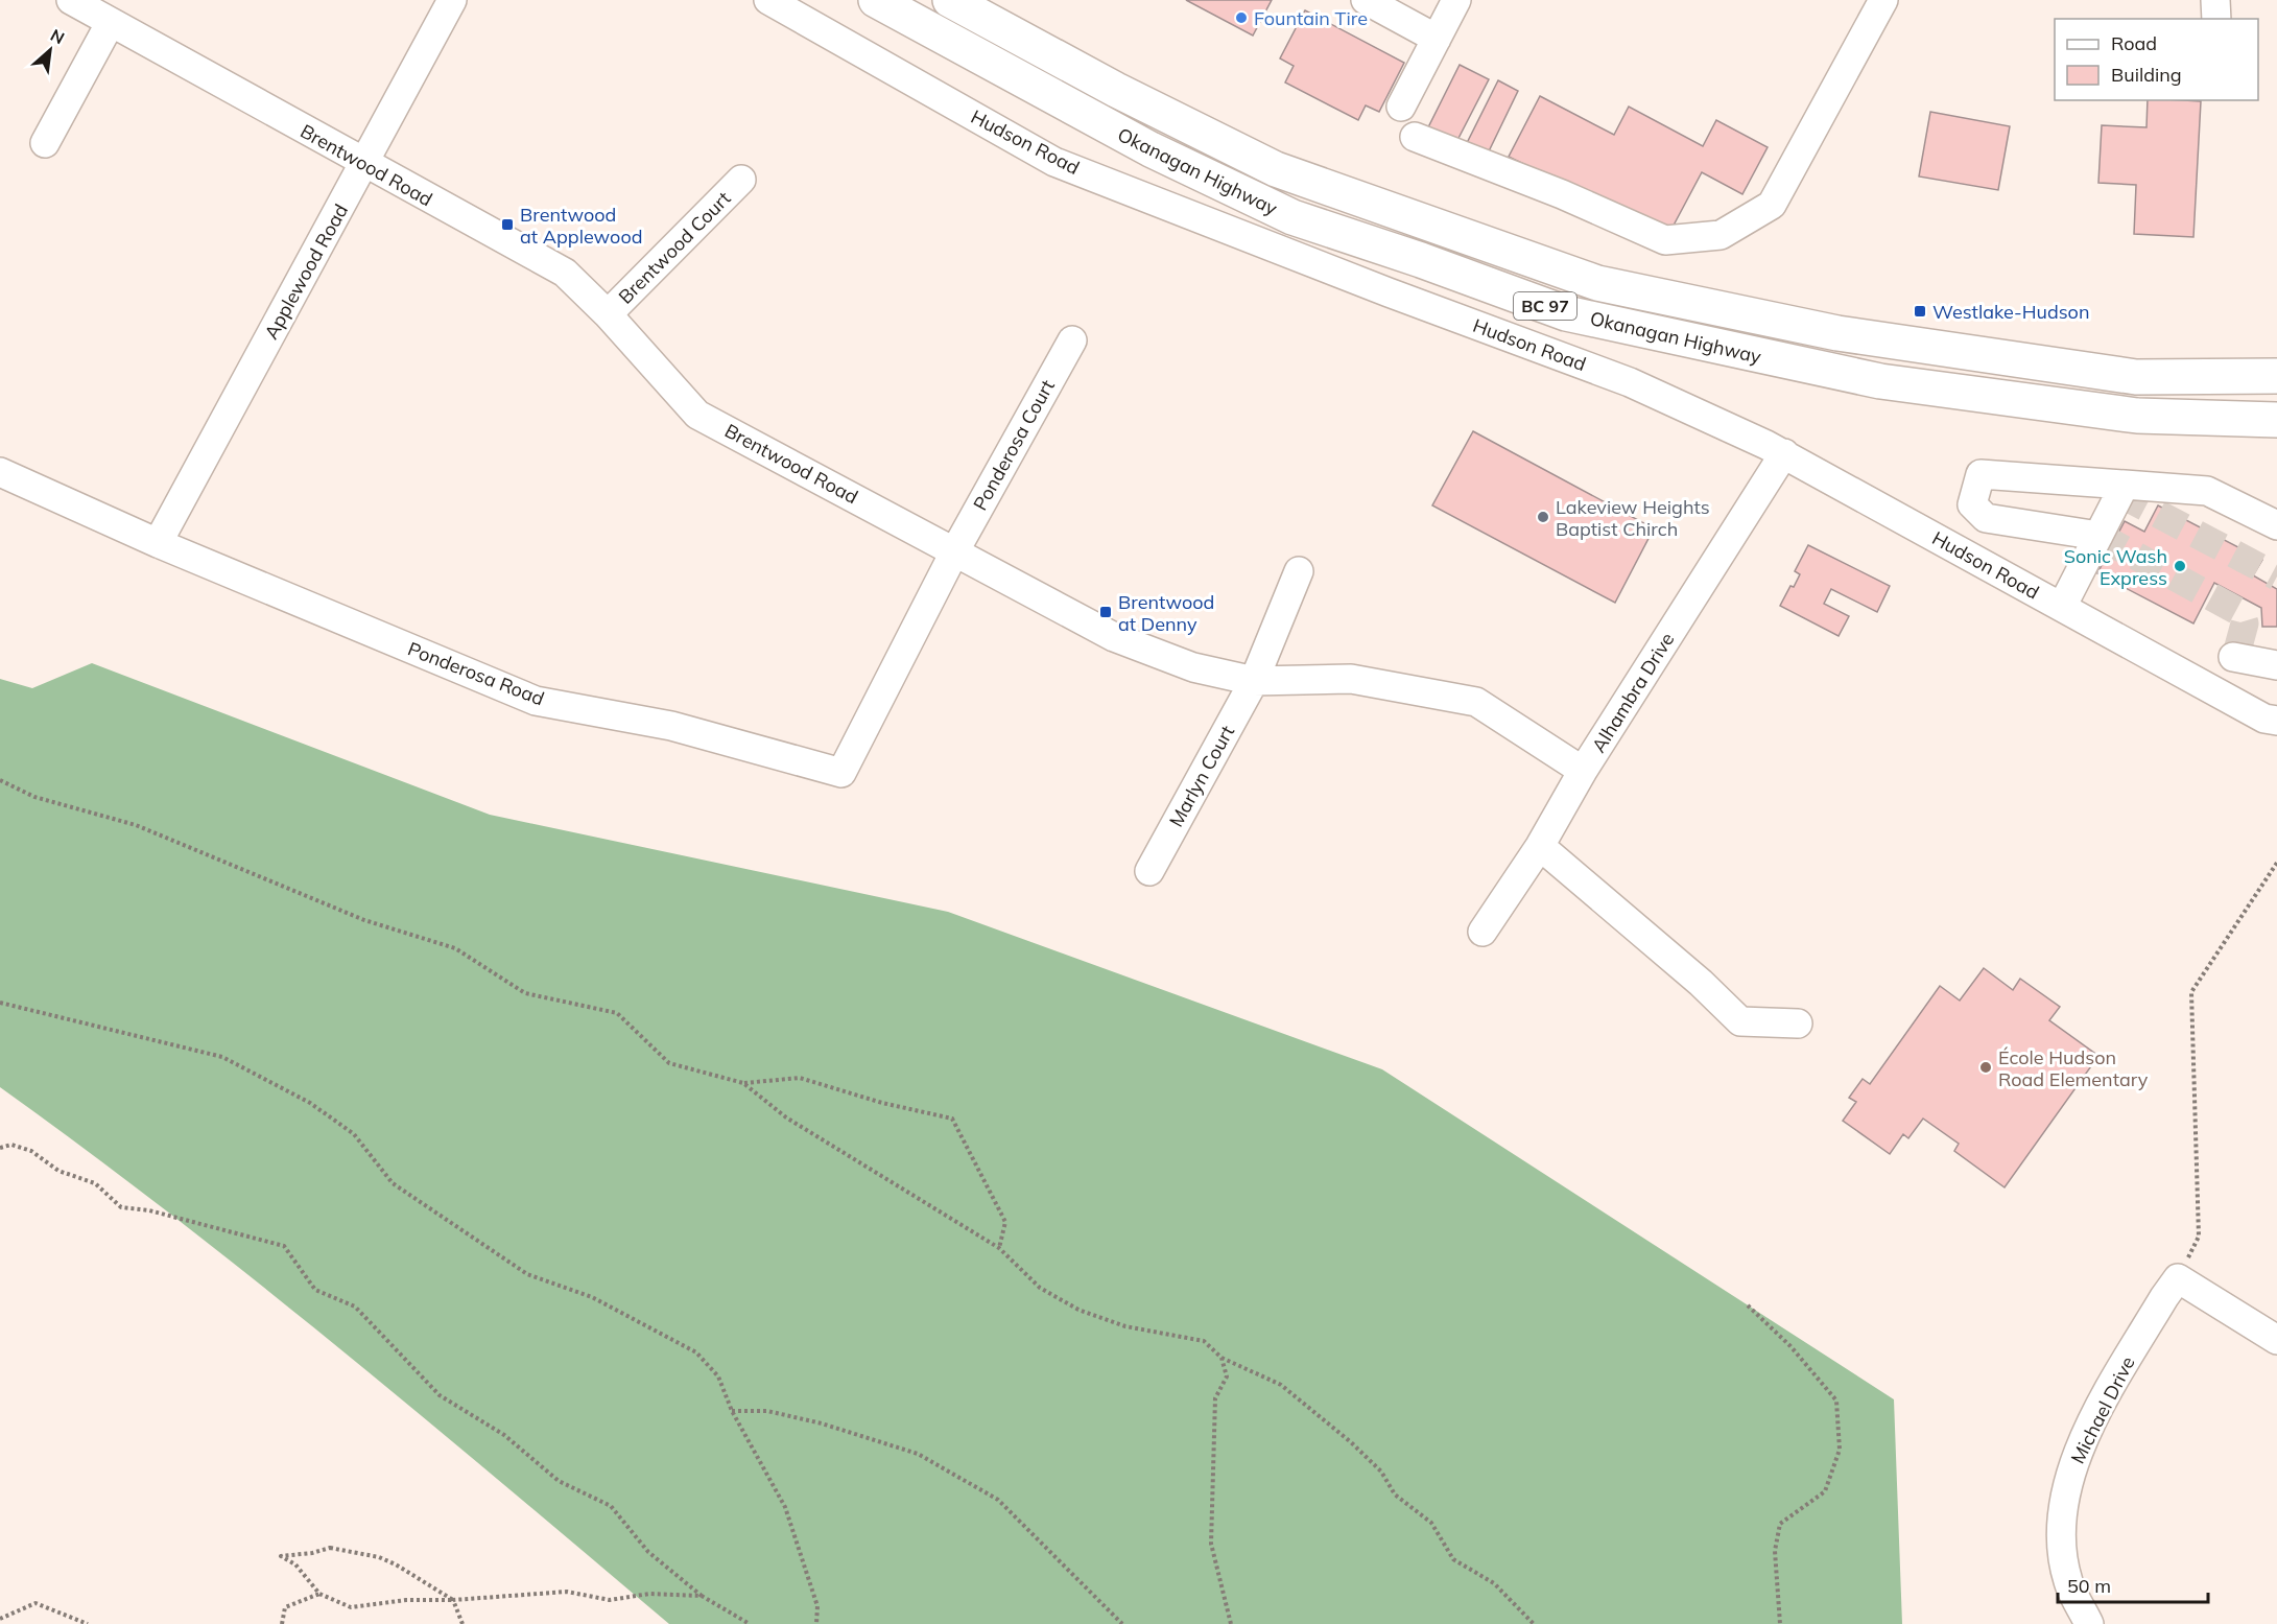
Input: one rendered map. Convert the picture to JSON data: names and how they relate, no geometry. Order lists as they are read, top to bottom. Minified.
{"streets":{"highway":["Okanagan Highway","BC 97"],"street":["Hudson Road","Brentwood Road","Brentwood Court","Applewood Road","Ponderosa Court","Ponderosa Road","Alhambra Drive","Marlyn Court","Michael Drive"]},"crossings":[["Hudson Road","Alhambra Drive"],["Brentwood Road","Brentwood Court"],["Brentwood Road","Applewood Road"],["Brentwood Road","Ponderosa Court"],["Brentwood Road","Ponderosa Road"],["Brentwood Road","Alhambra Drive"],["Brentwood Road","Marlyn Court"],["Applewood Road","Ponderosa Road"],["Ponderosa Court","Ponderosa Road"]],"places":{"other":["Fountain Tire","Lakeview Heights Baptist Chirch","Sonic Wash Express","École Hudson Road Elementary"],"transit":["Brentwood at Applewood","Westlake-Hudson","Brentwood at Denny"]},"legend":["Road","Building"],"scale_bar":"50 m","north":"top right"}
